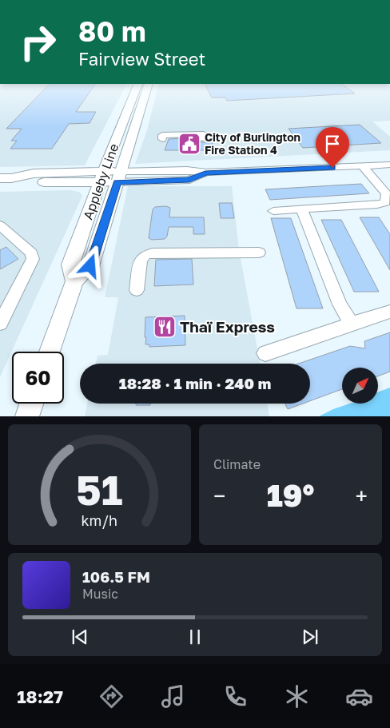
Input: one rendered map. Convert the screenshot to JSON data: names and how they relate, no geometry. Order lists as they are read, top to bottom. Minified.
{"streets":{"main road":["Appleby Line"]},"places":{"public building":["City of Burlington Fire Station 4"],"restaurant":["Thaï Express"]},"north":"top right","page":{"turn":["80 m","Fairview Street"],"limit":"60","trip":"18:28 · 1 min · 240 m","tile":"Climate","heat":["−","19°","+"],"song":["106.5 FM","Music"],"tabs":"18:27","gauge":["51","km/h"]}}
